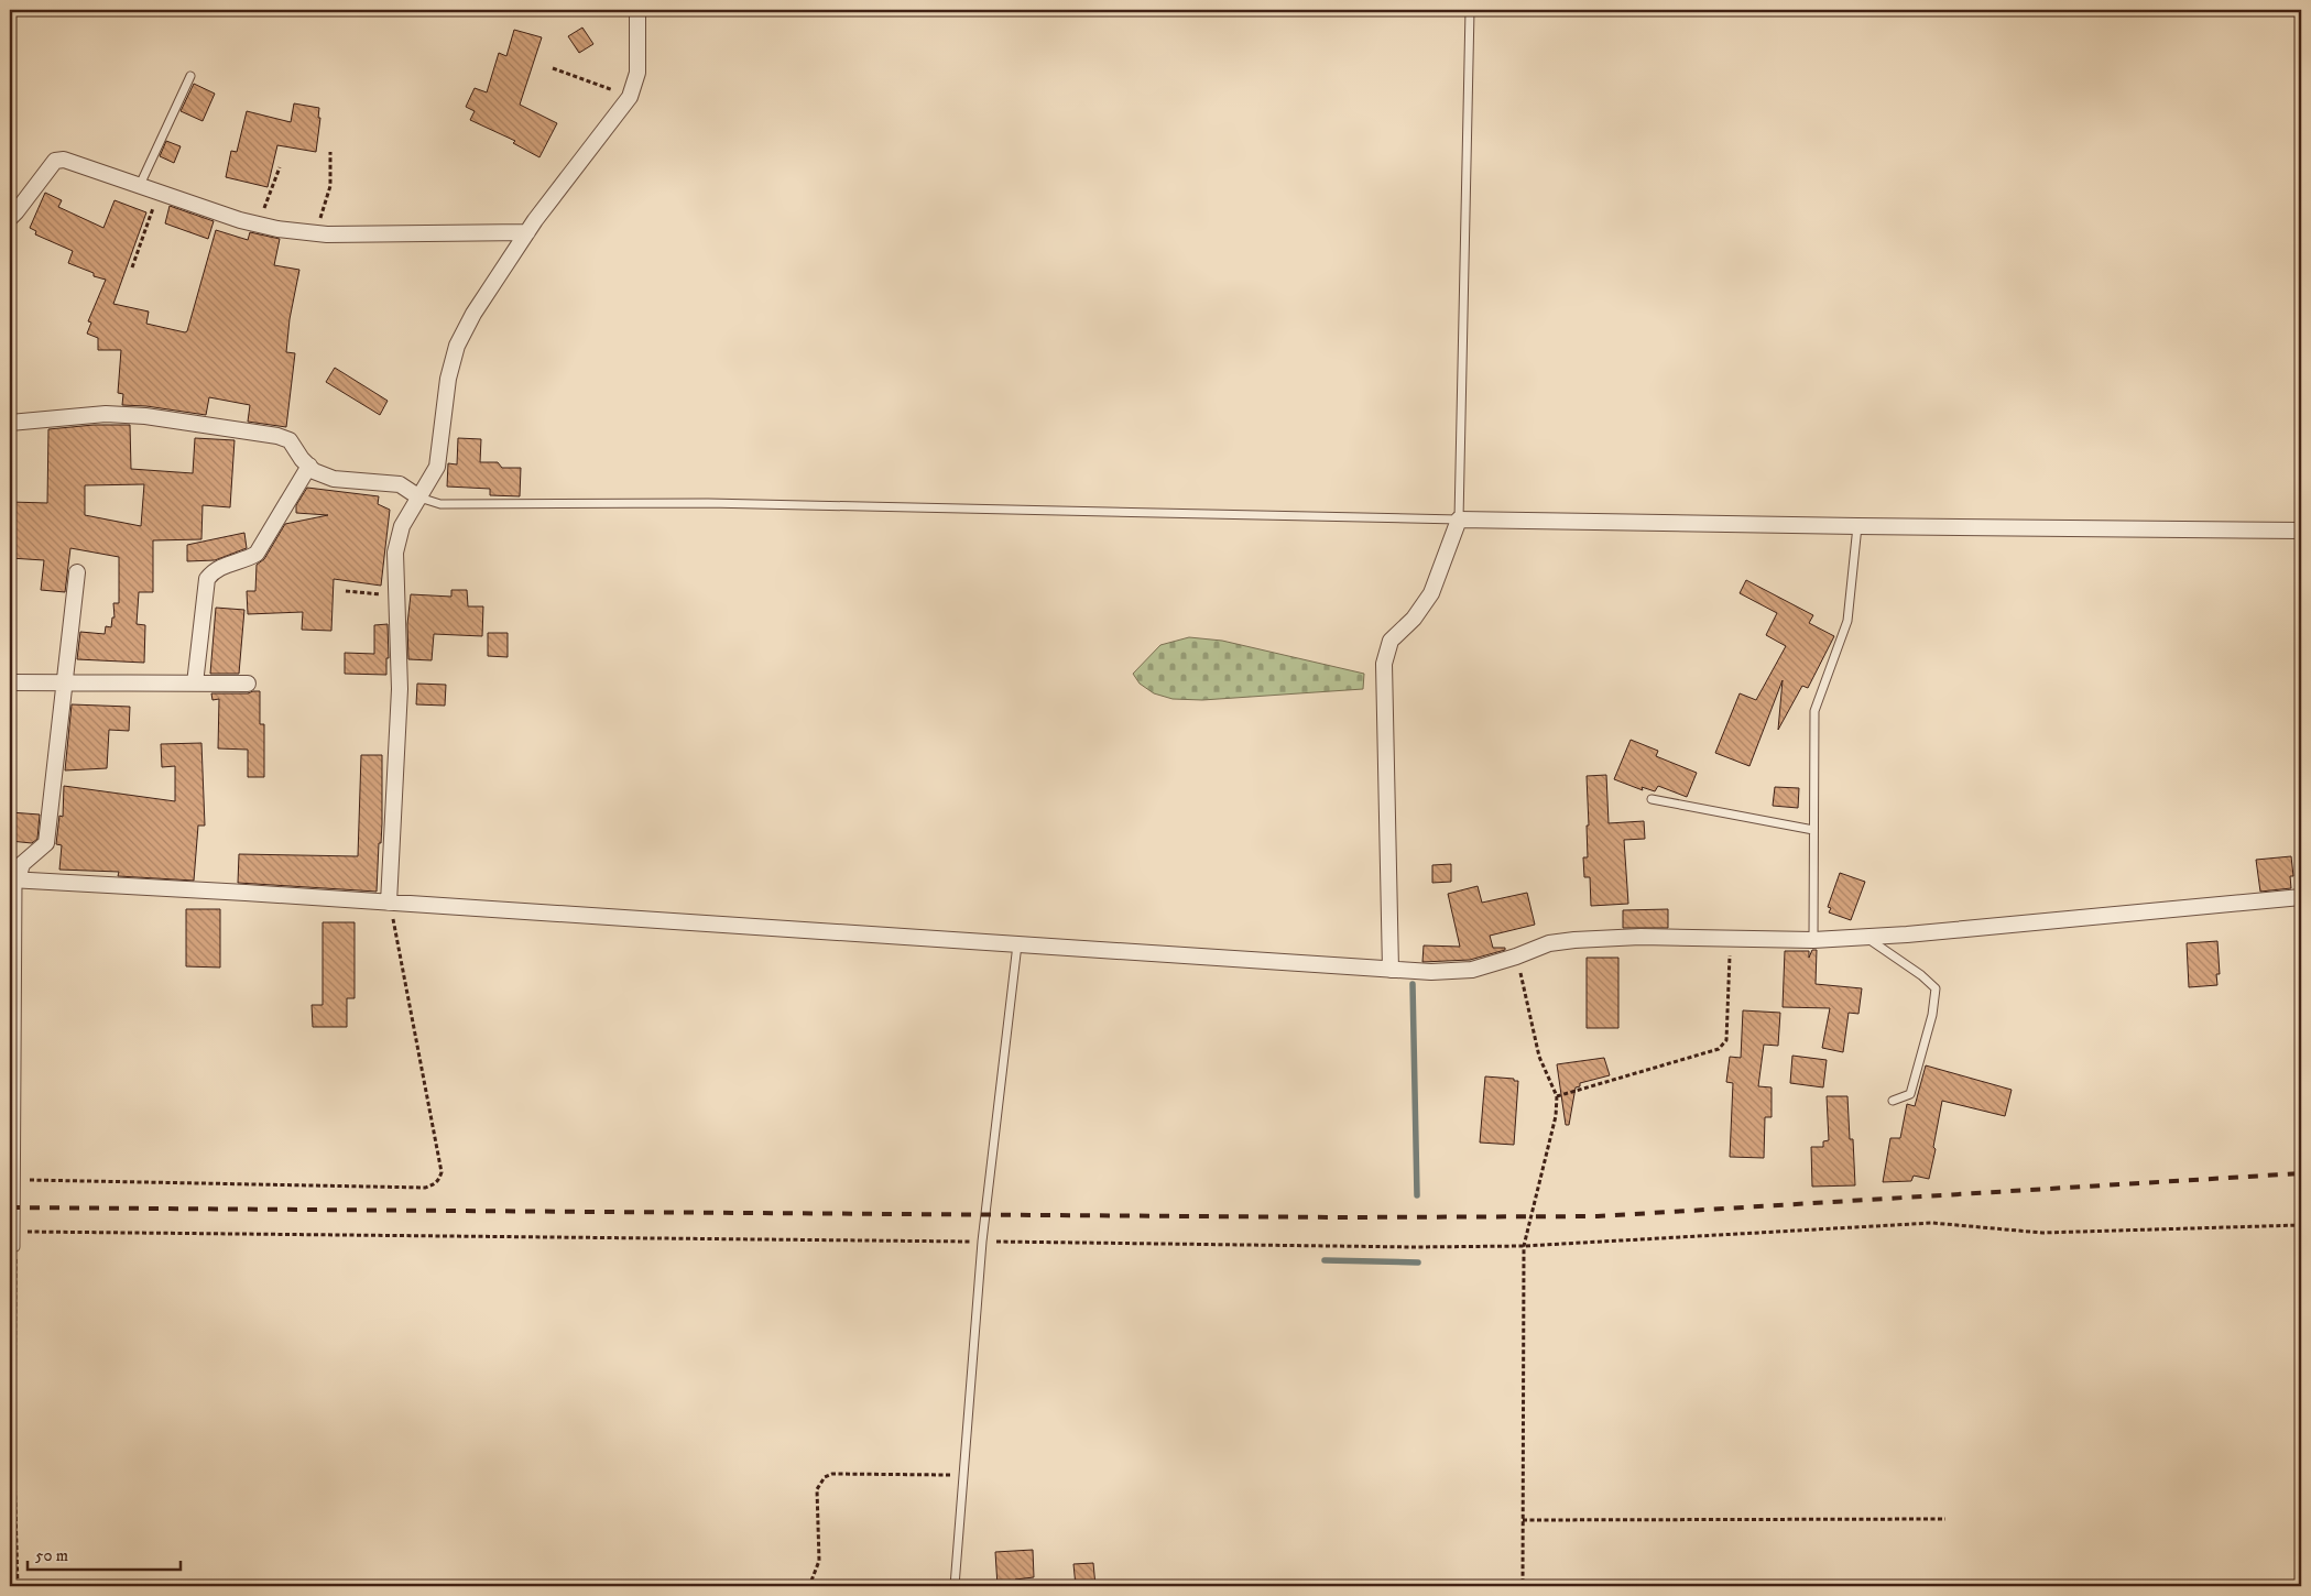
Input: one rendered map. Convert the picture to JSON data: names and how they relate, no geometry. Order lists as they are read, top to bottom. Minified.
{"scale_bar":"50 m"}
